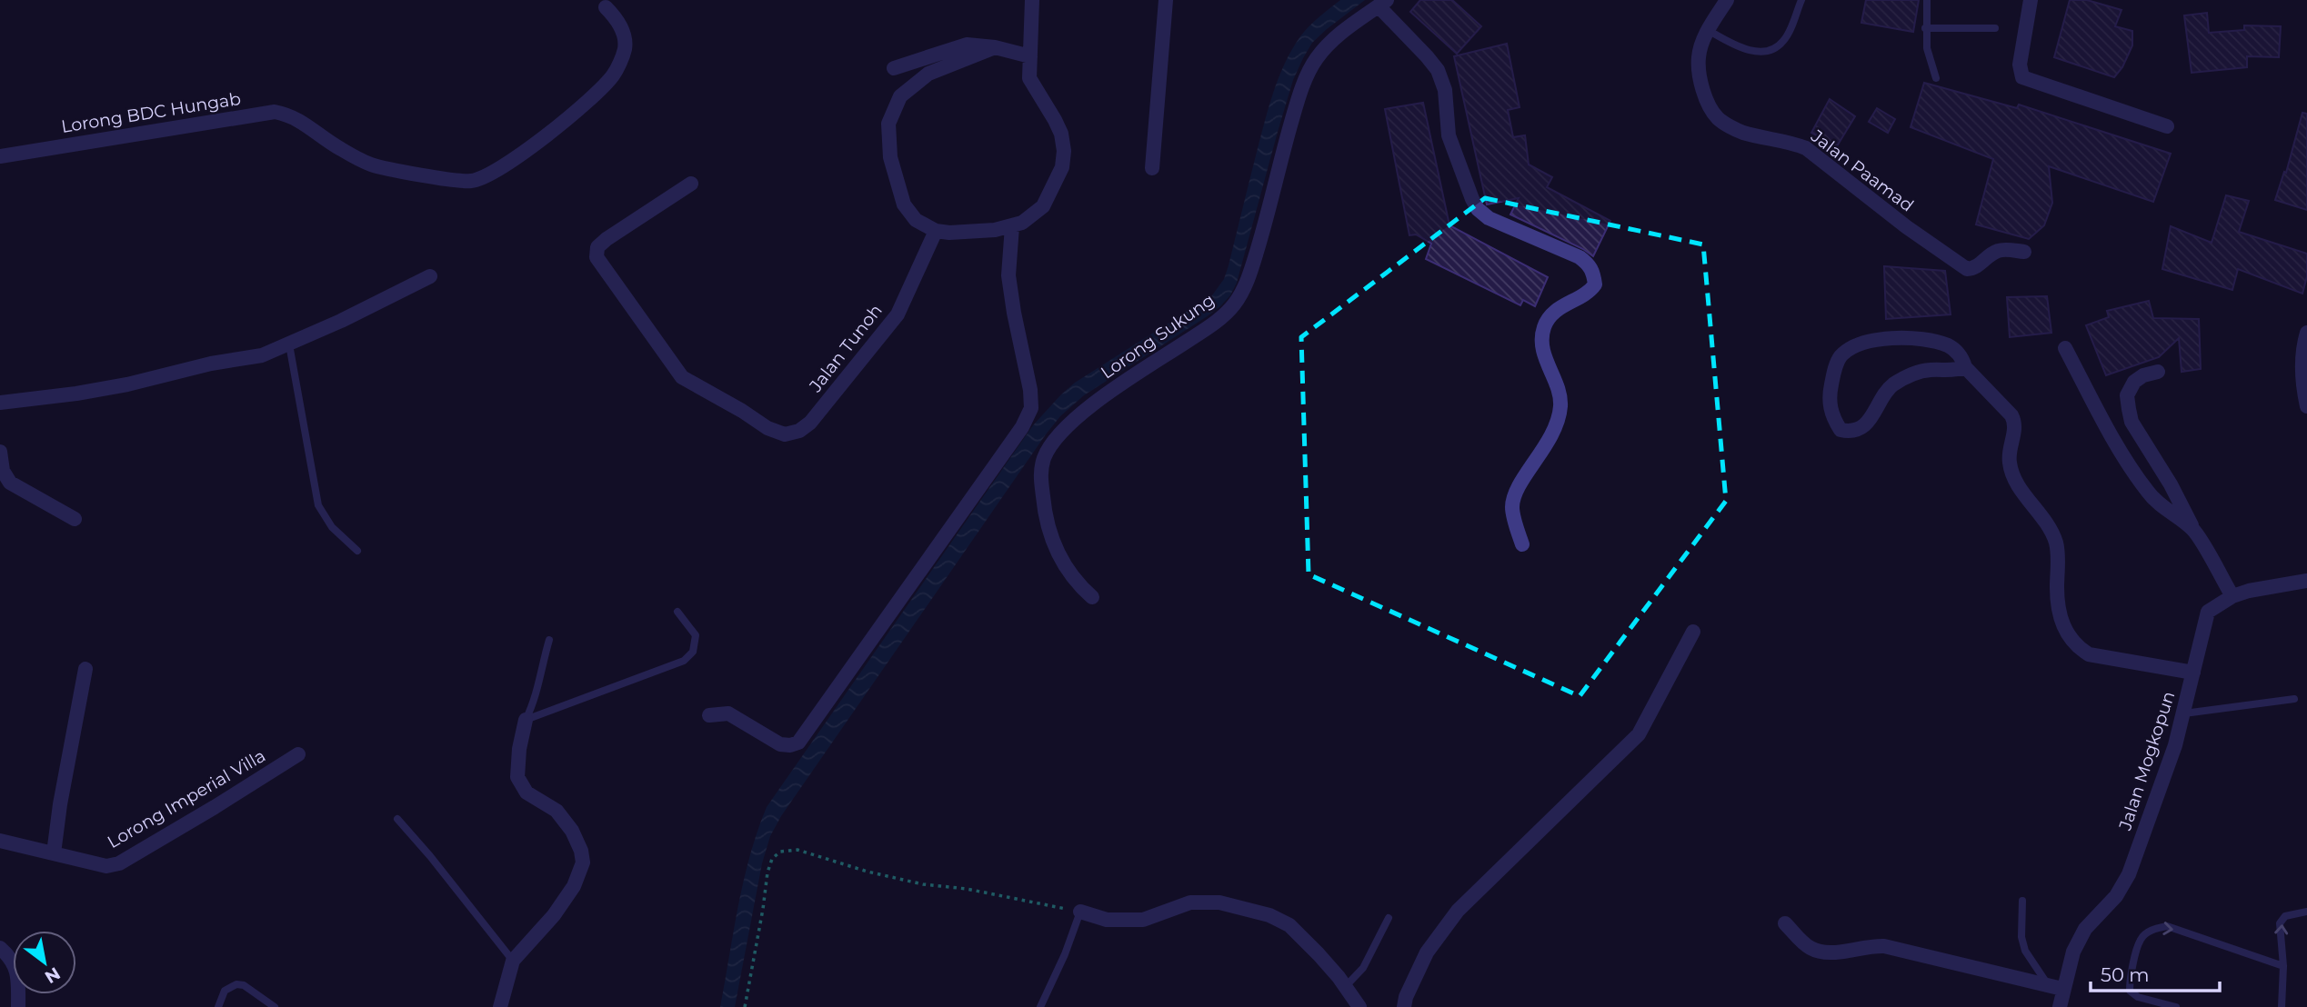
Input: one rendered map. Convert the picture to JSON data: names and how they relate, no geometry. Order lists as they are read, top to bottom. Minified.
{"streets":{"street":["Lorong BDC Hungab","Jalan Paamad","Lorong Sukung","Jalan Tunoh","Jalan Mogkopun","Lorong Imperial Villa"]},"scale_bar":"50 m","north":"bottom right"}
